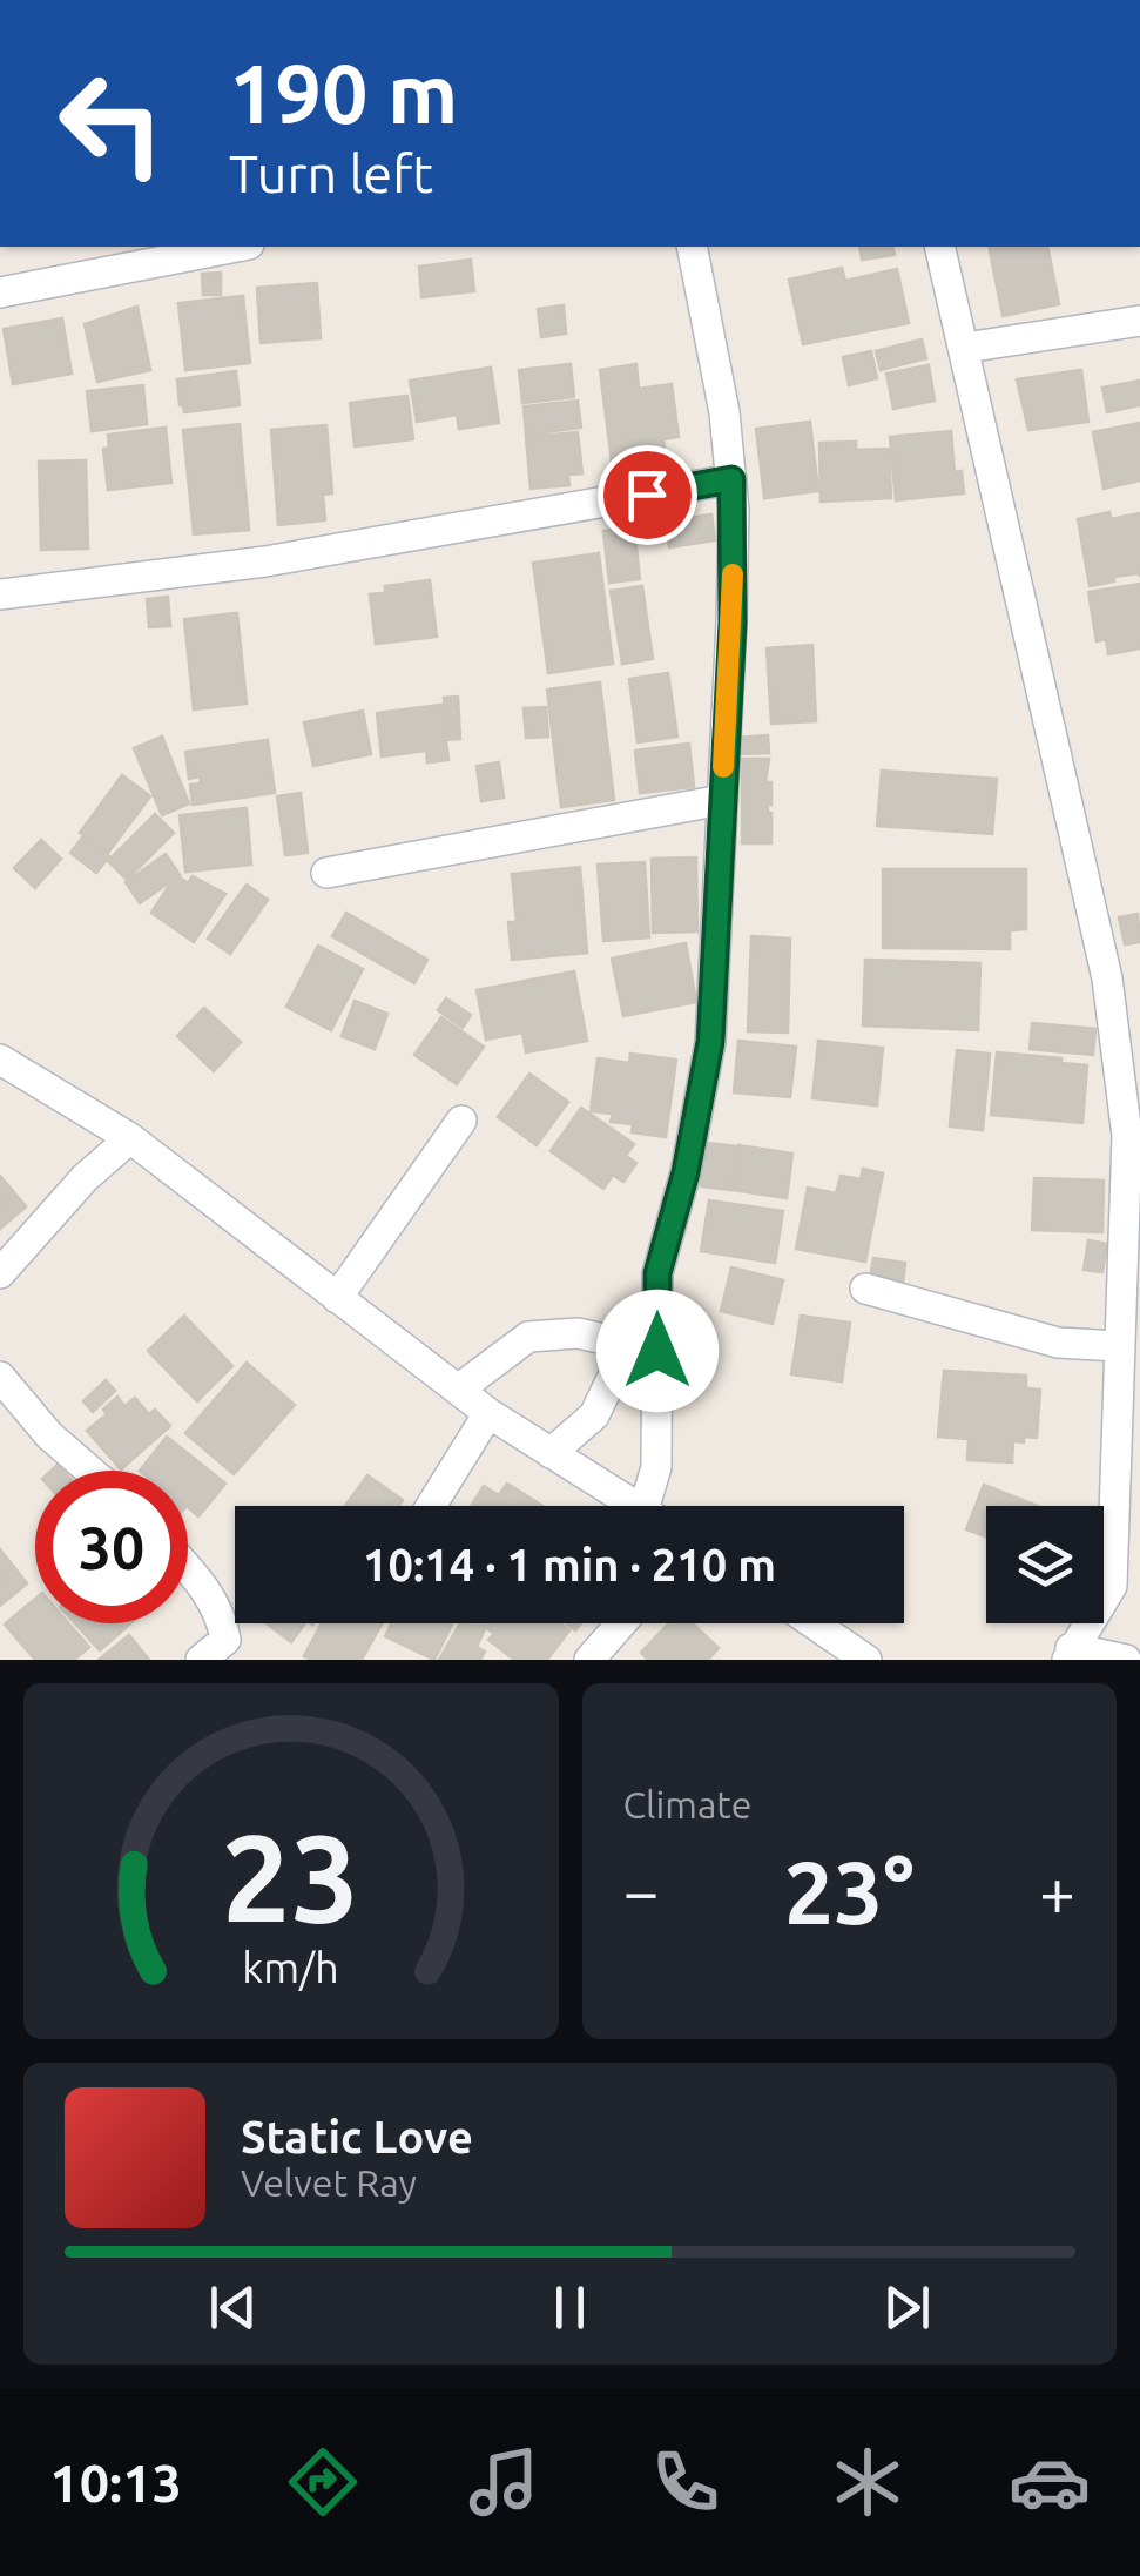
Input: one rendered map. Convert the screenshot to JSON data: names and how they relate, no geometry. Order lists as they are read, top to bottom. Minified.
{"page":{"turn":["190 m","Turn left"],"limit":"30","trip":"10:14 · 1 min · 210 m","tile":"Climate","heat":["−","23°","+"],"song":["Static Love","Velvet Ray"],"tabs":"10:13","gauge":["23","km/h"]}}
